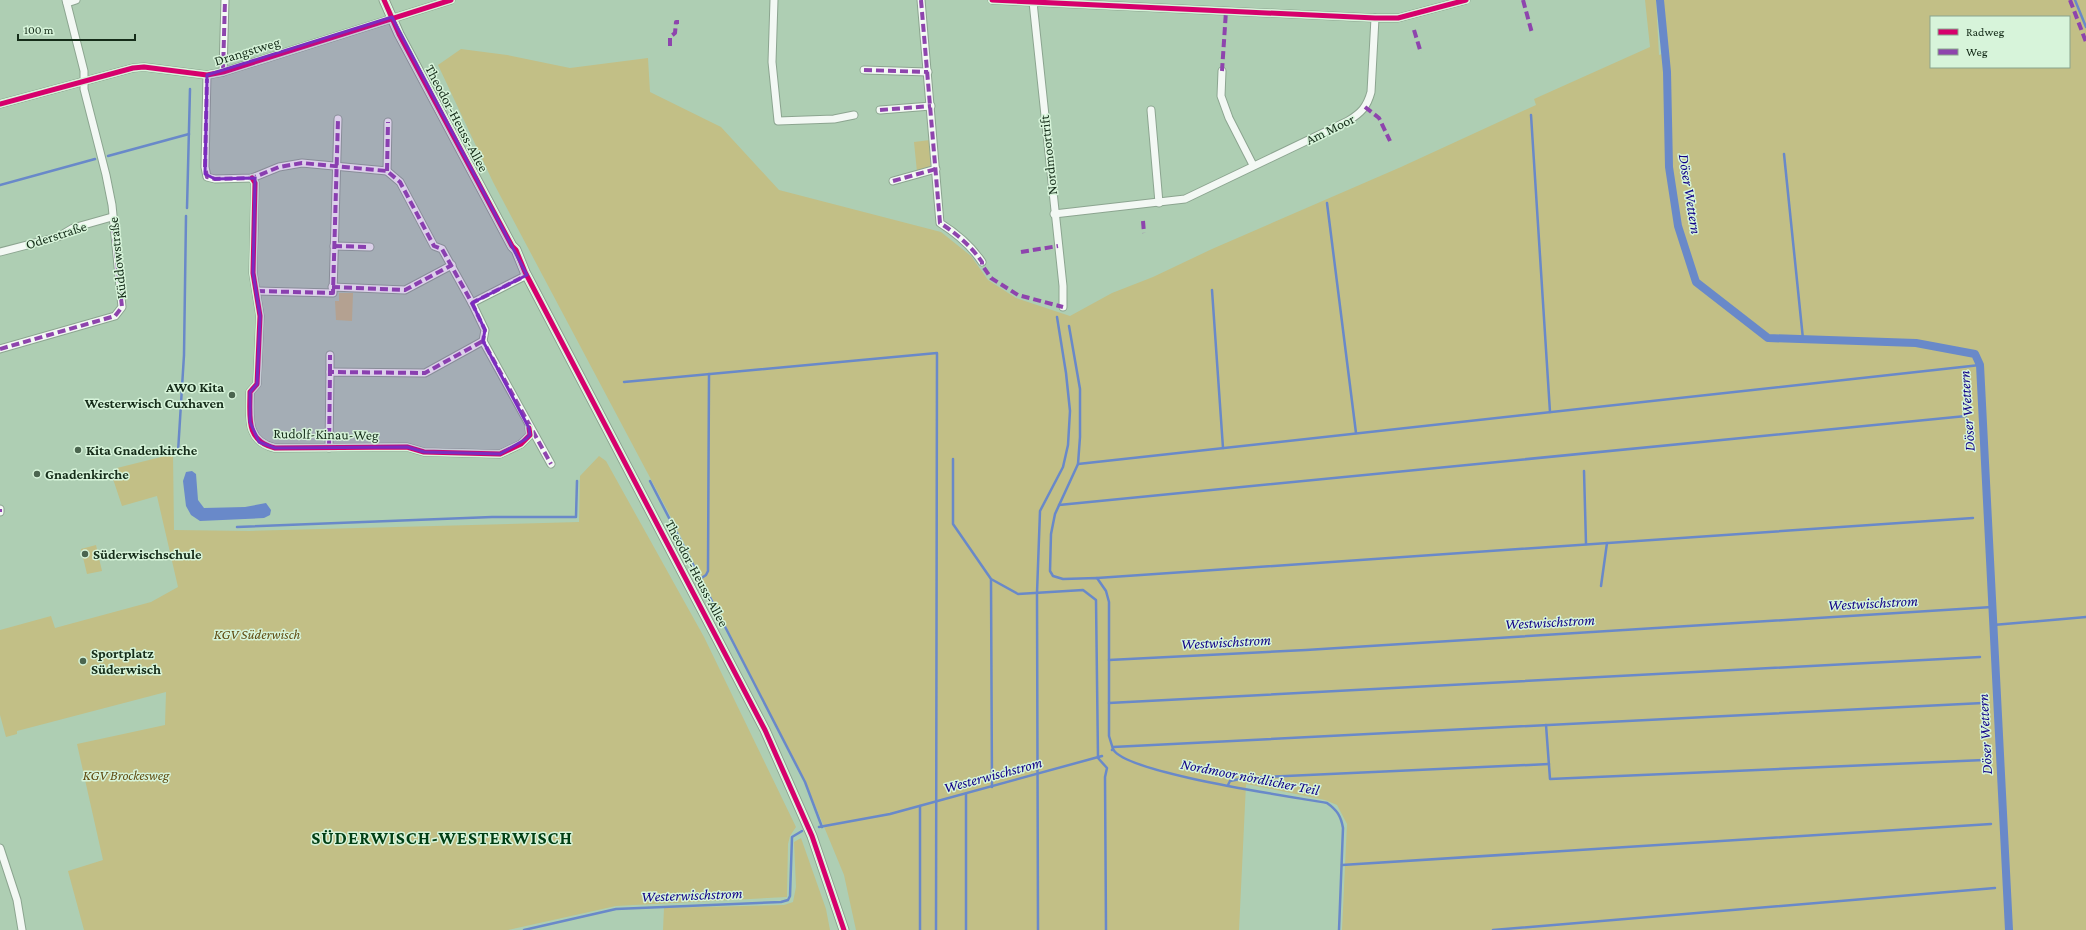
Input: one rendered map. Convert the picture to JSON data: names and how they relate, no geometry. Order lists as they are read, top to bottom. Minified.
{"streets":{"street":["Drangstweg","Theodor-Heuss-Allee","Am Moor","Nordmoortrift","Oderstraße","Küddowstraße","Rudolf-Kinau-Weg"]},"crossings":[["Drangstweg","Theodor-Heuss-Allee"],["Drangstweg","Küddowstraße"],["Am Moor","Nordmoortrift"],["Oderstraße","Küddowstraße"]],"districts":["SÜDERWISCH-WESTERWISCH"],"water":["Döser Wettern","Westwischstrom","Westerwischstrom","Nordmoor nördlicher Teil"],"parks":["KGV Süderwisch","KGV Brockesweg"],"places":["AWO Kita Westerwisch Cuxhaven","Kita Gnadenkirche","Gnadenkirche","Süderwischschule","Sportplatz Süderwisch"],"legend":["Radweg","Weg"],"scale_bar":"100 m"}
